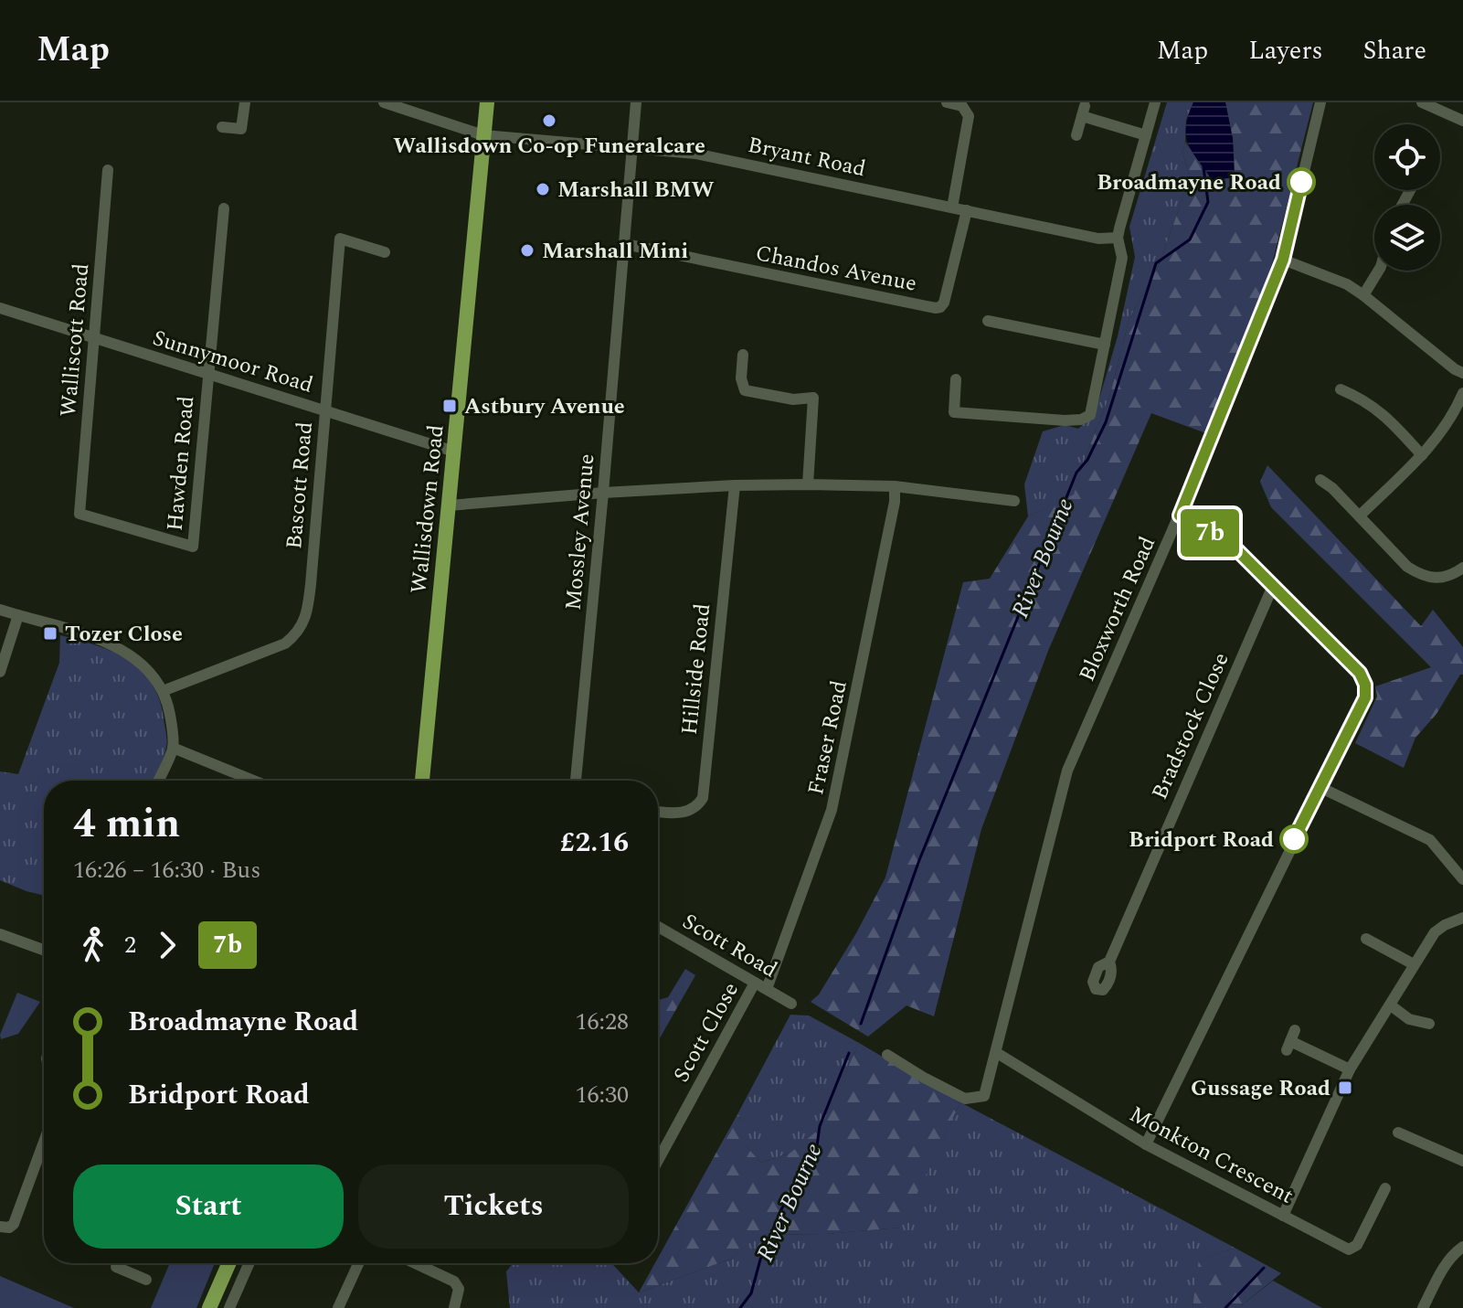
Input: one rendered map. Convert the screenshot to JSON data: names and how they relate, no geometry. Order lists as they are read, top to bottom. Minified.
{"streets":{"main road":["Wallisdown Road"],"street":["Bryant Road","Chandos Avenue","Walliscott Road","Sunnymoor Road","Hawden Road","Bascott Road","Mossley Avenue","Bloxworth Road","Hillside Road","Bradstock Close","Fraser Road","Scott Road","Scott Close","Monkton Crescent"]},"crossings":[["Bryant Road","Chandos Avenue"],["Bryant Road","Wallisdown Road"],["Bryant Road","Mossley Avenue"],["Chandos Avenue","Mossley Avenue"],["Walliscott Road","Sunnymoor Road"],["Walliscott Road","Hawden Road"],["Sunnymoor Road","Hawden Road"],["Sunnymoor Road","Bascott Road"],["Sunnymoor Road","Wallisdown Road"],["Bloxworth Road","Monkton Crescent"],["Fraser Road","Scott Road"],["Scott Road","Scott Close"]],"water":["River Bourne"],"places":{"other":["Wallisdown Co-op Funeralcare","Broadmayne Road","Marshall BMW","Marshall Mini","Bridport Road"],"transit":["Astbury Avenue","Tozer Close","Gussage Road"]},"lines":["bus line 7b"],"page":{"header":"Map","nav":["Map","Layers","Share"],"on_map":"7b","heading":["4 min","16:26 – 16:30 · Bus","£2.16"],"legs":["2","7b"],"list":[{"name":"Broadmayne Road","value":"16:28"},{"name":"Bridport Road","value":"16:30"}],"buttons":["Start","Tickets"]}}
